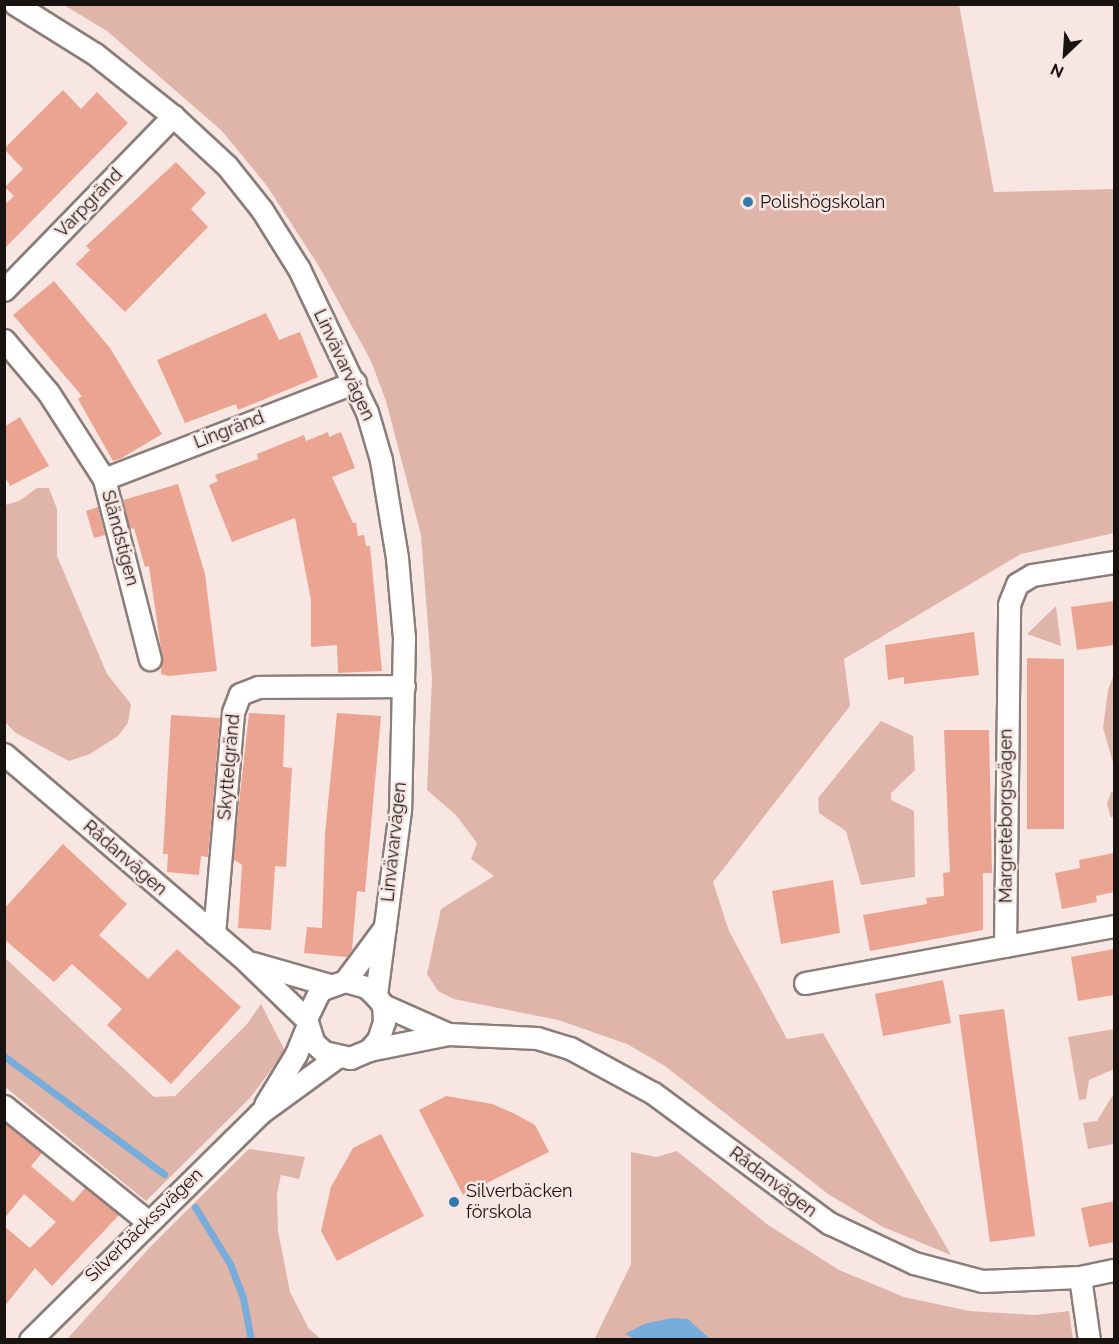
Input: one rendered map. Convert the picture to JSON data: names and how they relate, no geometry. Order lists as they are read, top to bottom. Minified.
{"streets":{"street":["Varpgränd","Linvävarvägen","Lingränd","Sländstigen","Skyttelgränd","Margreteborgsvägen","Rådanvägen","Silverbäckssvägen"]},"crossings":[["Varpgränd","Linvävarvägen"],["Linvävarvägen","Lingränd"],["Linvävarvägen","Skyttelgränd"],["Linvävarvägen","Rådanvägen"],["Linvävarvägen","Silverbäckssvägen"],["Lingränd","Sländstigen"],["Skyttelgränd","Rådanvägen"],["Rådanvägen","Silverbäckssvägen"]],"places":["Polishögskolan","Silverbäcken förskola"],"north":"bottom left"}
